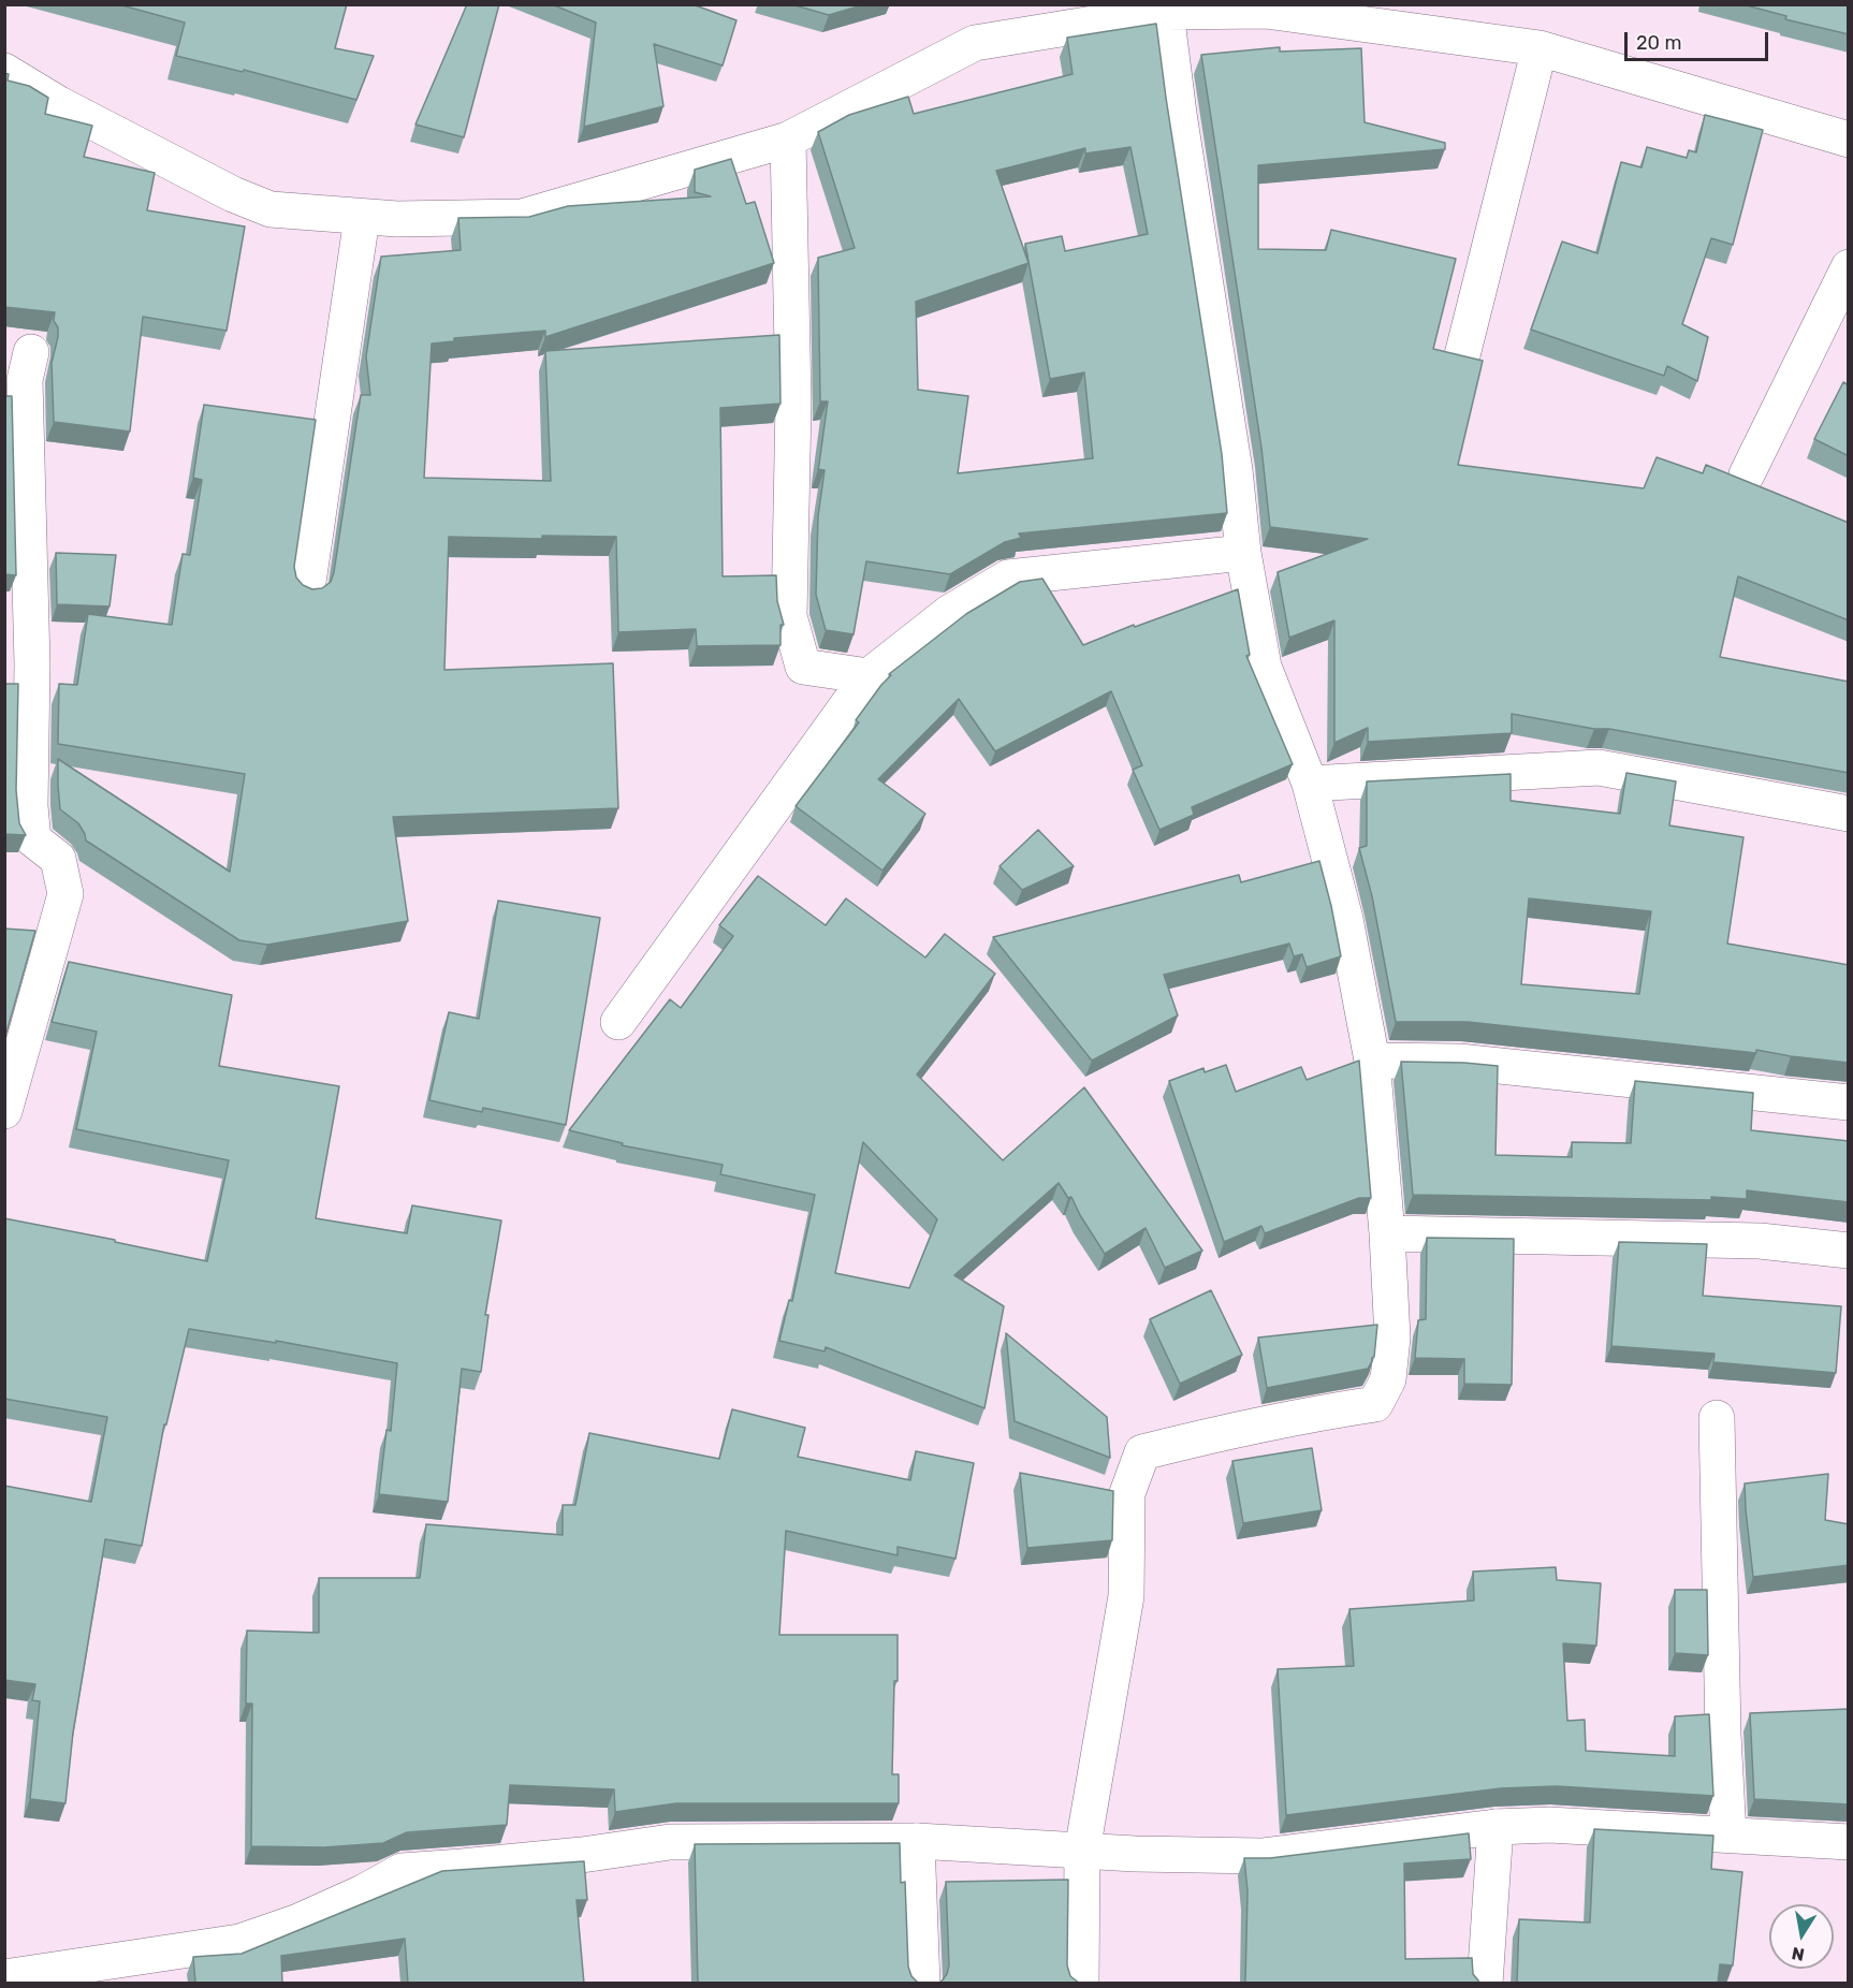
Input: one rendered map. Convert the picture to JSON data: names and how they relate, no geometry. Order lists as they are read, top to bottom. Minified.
{"scale_bar":"20 m","north":"bottom"}
